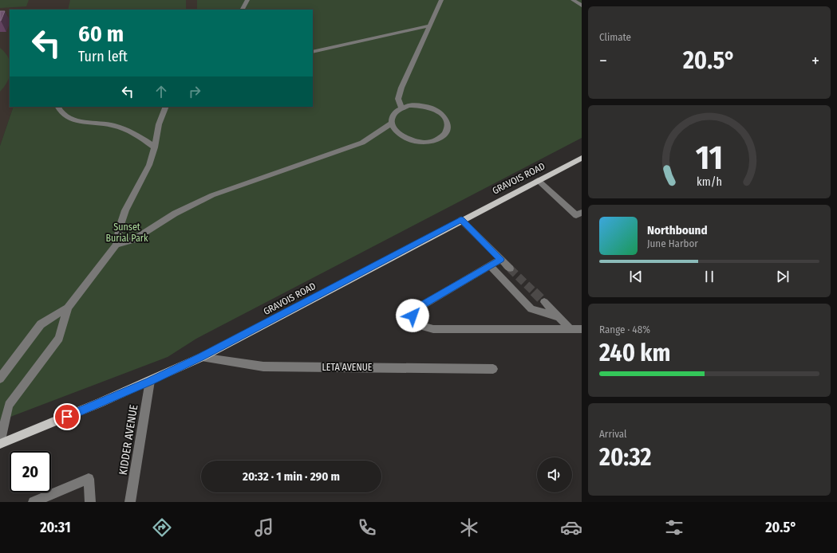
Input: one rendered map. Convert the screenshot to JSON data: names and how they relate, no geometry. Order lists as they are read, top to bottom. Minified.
{"streets":{"main road":["GRAVOIS ROAD"],"street":["LETA AVENUE","KIDDER AVENUE"]},"crossings":[["GRAVOIS ROAD","LETA AVENUE"],["GRAVOIS ROAD","KIDDER AVENUE"]],"parks":["Sunset Burial Park"],"page":{"tile":["Climate",["Range · 48%","240 km"],["Arrival","20:32"]],"turn":["60 m","Turn left"],"heat":["−","20.5°","+"],"song":["Northbound","June Harbor"],"limit":"20","trip":"20:32 · 1 min · 290 m","tabs":["20:31","20.5°"],"gauge":["11","km/h"]}}
